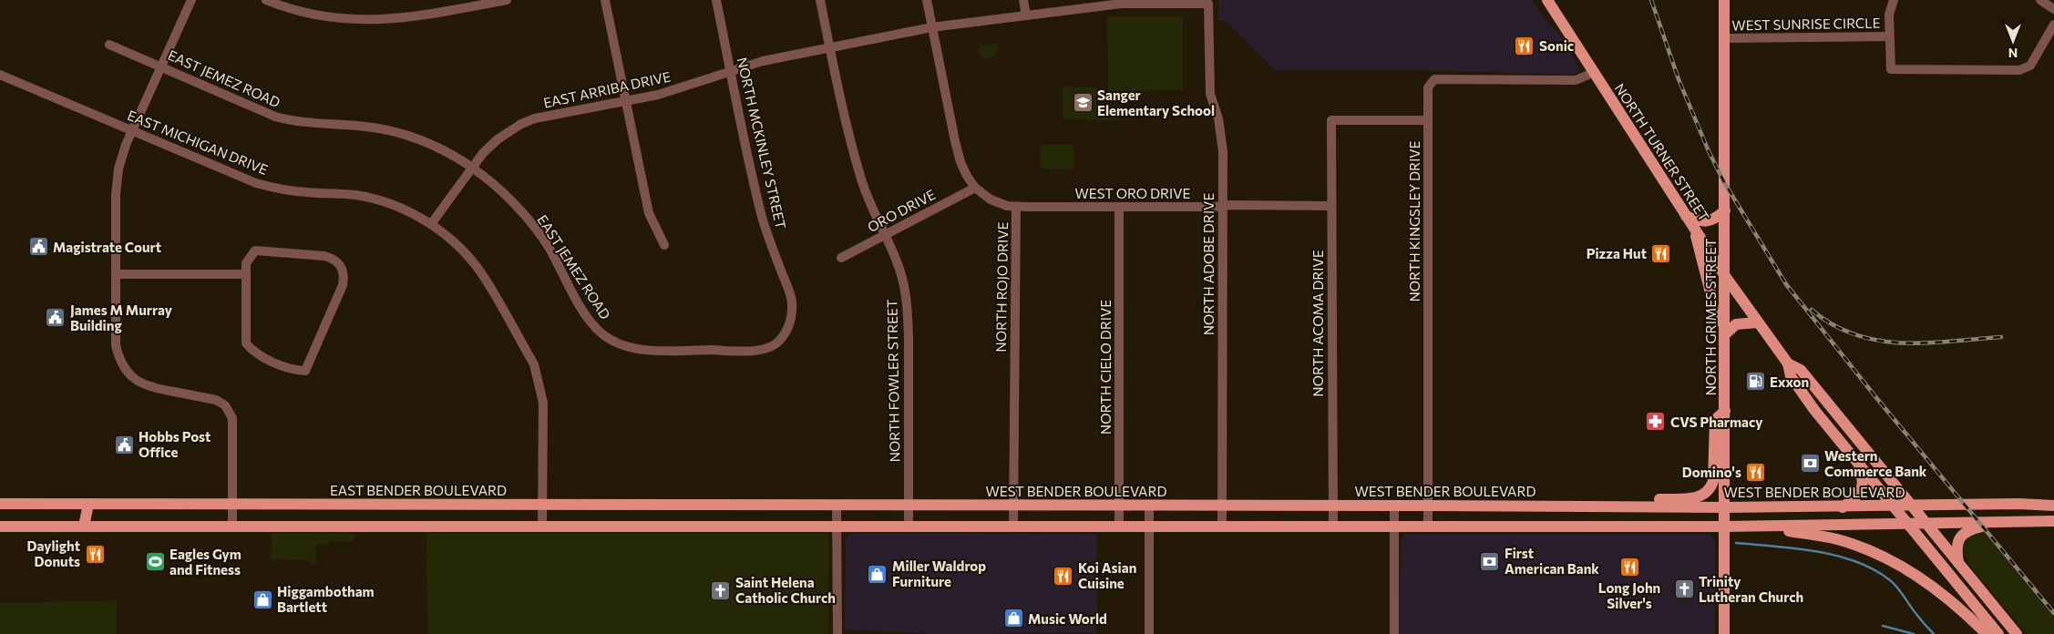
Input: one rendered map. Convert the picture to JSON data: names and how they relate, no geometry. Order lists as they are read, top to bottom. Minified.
{"streets":{"main road":["NORTH TURNER STREET","NORTH GRIMES STREET","EAST BENDER BOULEVARD","WEST BENDER BOULEVARD"],"street":["WEST SUNRISE CIRCLE","EAST JEMEZ ROAD","EAST ARRIBA DRIVE","EAST MICHIGAN DRIVE","NORTH MCKINLEY STREET","WEST ORO DRIVE","ORO DRIVE","NORTH KINGSLEY DRIVE","NORTH ADOBE DRIVE","NORTH ROJO DRIVE","NORTH ACOMA DRIVE","NORTH CIELO DRIVE","NORTH FOWLER STREET"]},"crossings":[["WEST SUNRISE CIRCLE","NORTH GRIMES STREET"],["EAST JEMEZ ROAD","EAST ARRIBA DRIVE"],["EAST JEMEZ ROAD","NORTH MCKINLEY STREET"],["EAST ARRIBA DRIVE","EAST MICHIGAN DRIVE"],["EAST ARRIBA DRIVE","NORTH MCKINLEY STREET"],["EAST ARRIBA DRIVE","NORTH ADOBE DRIVE"],["EAST ARRIBA DRIVE","NORTH ROJO DRIVE"],["EAST ARRIBA DRIVE","NORTH FOWLER STREET"],["EAST MICHIGAN DRIVE","EAST BENDER BOULEVARD"],["NORTH TURNER STREET","NORTH KINGSLEY DRIVE"],["NORTH TURNER STREET","NORTH GRIMES STREET"],["NORTH TURNER STREET","WEST BENDER BOULEVARD"],["WEST ORO DRIVE","NORTH ADOBE DRIVE"],["WEST ORO DRIVE","NORTH ROJO DRIVE"],["WEST ORO DRIVE","NORTH ACOMA DRIVE"],["WEST ORO DRIVE","NORTH CIELO DRIVE"],["ORO DRIVE","NORTH ROJO DRIVE"],["ORO DRIVE","NORTH FOWLER STREET"],["NORTH KINGSLEY DRIVE","NORTH ACOMA DRIVE"],["NORTH KINGSLEY DRIVE","WEST BENDER BOULEVARD"],["NORTH ADOBE DRIVE","WEST BENDER BOULEVARD"],["NORTH ROJO DRIVE","WEST BENDER BOULEVARD"],["NORTH GRIMES STREET","WEST BENDER BOULEVARD"],["NORTH ACOMA DRIVE","WEST BENDER BOULEVARD"],["NORTH CIELO DRIVE","WEST BENDER BOULEVARD"],["NORTH FOWLER STREET","WEST BENDER BOULEVARD"],["EAST BENDER BOULEVARD","WEST BENDER BOULEVARD"]],"places":{"restaurant":["Sonic","Pizza Hut","Domino's","Daylight Donuts","Long John Silver's","Koi Asian Cuisine"],"school or university":["Sanger Elementary School"],"public building":["Magistrate Court","James M Murray Building","Hobbs Post Office"],"fuel station":["Exxon"],"pharmacy":["CVS Pharmacy"],"bank":["Western Commerce Bank","First American Bank"],"sports":["Eagles Gym and Fitness"],"shop":["Miller Waldrop Furniture","Higgambotham Bartlett","Music World"],"church":["Trinity Lutheran Church","Saint Helena Catholic Church"]},"north":"bottom"}
